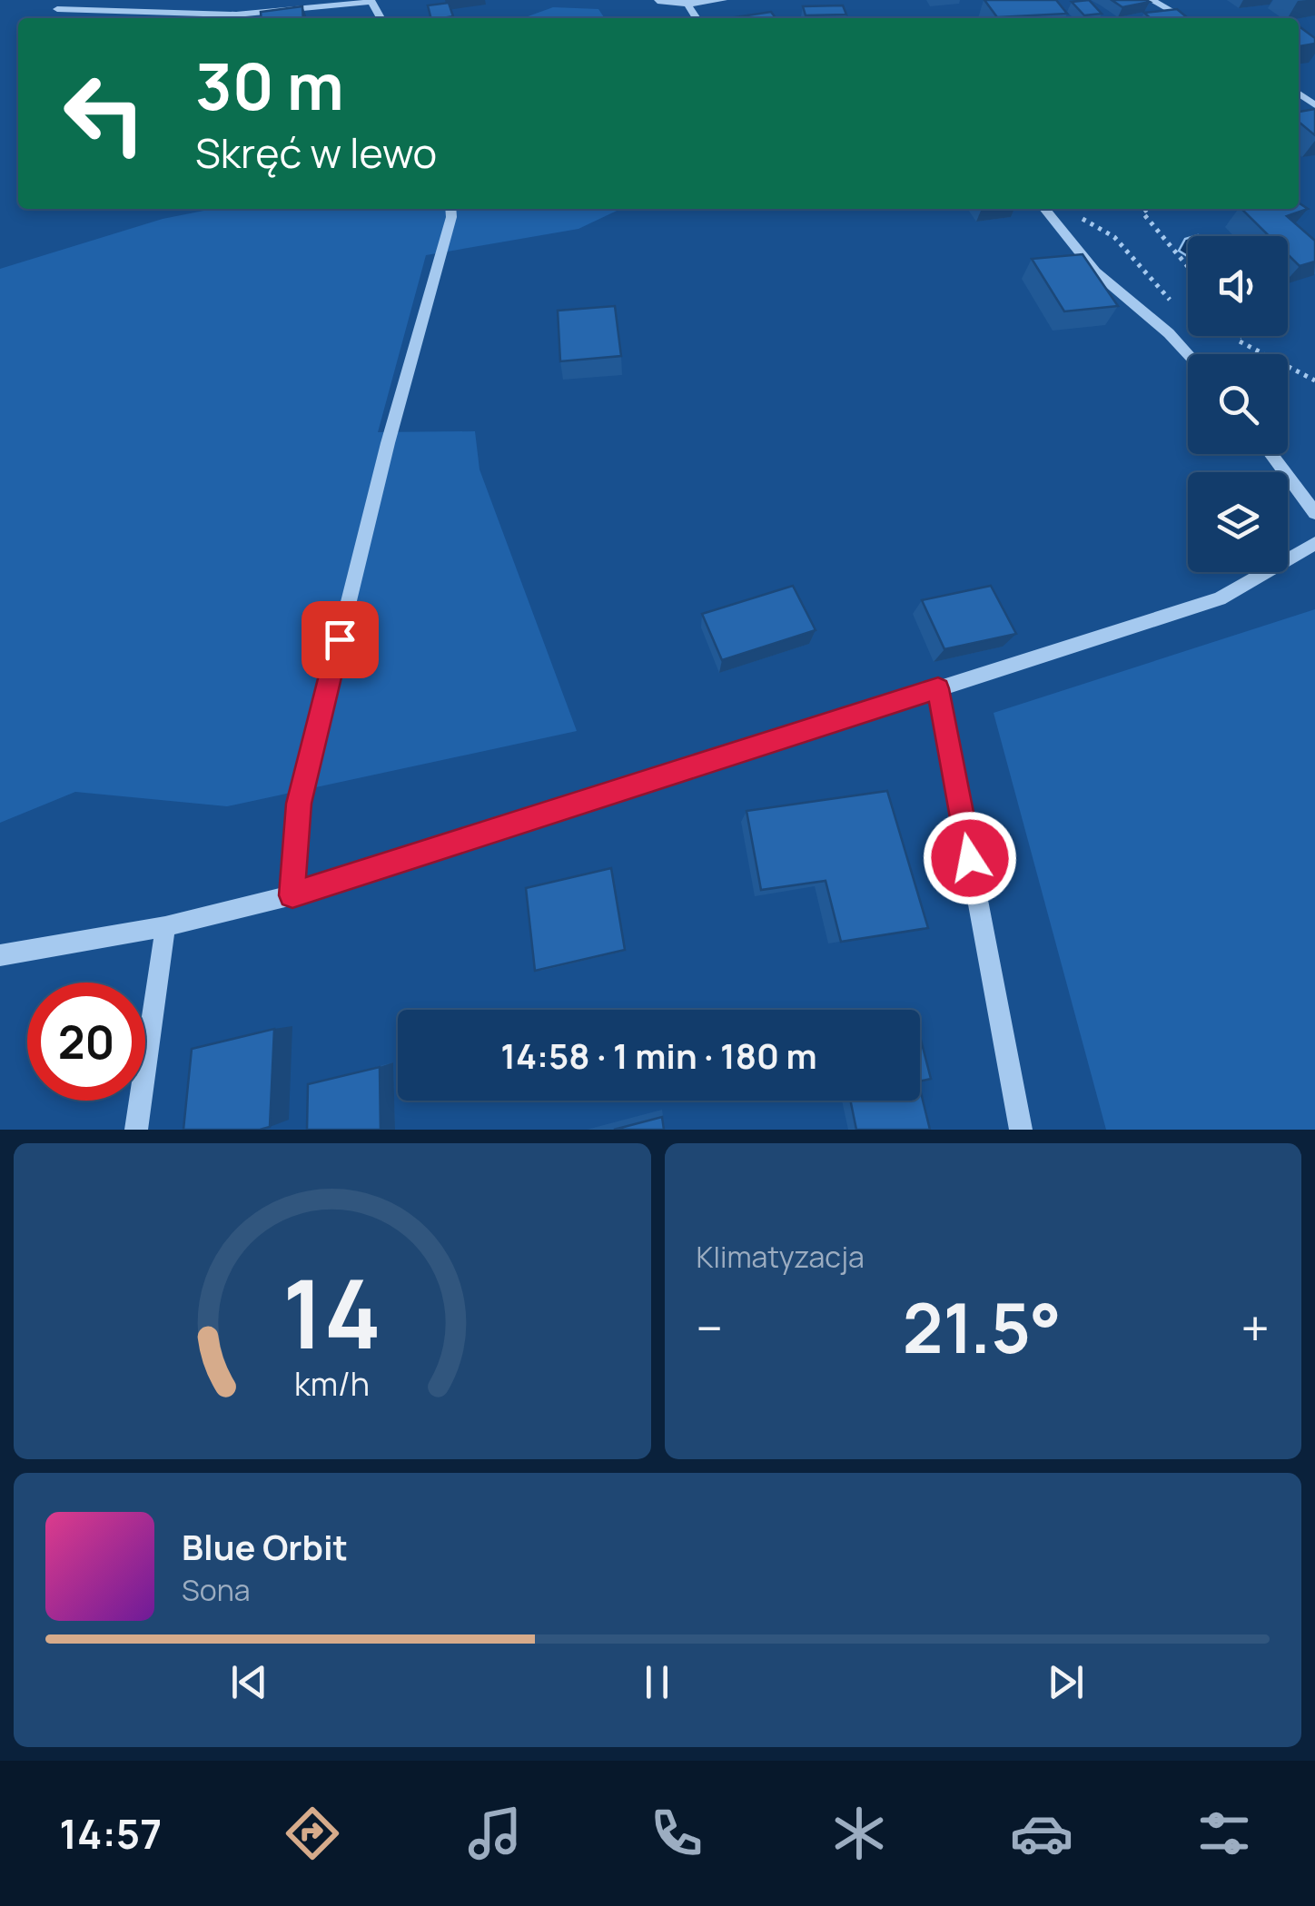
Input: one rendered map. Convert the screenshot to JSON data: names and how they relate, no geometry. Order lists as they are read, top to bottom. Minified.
{"page":{"turn":["30 m","Skręć w lewo"],"limit":"20","trip":"14:58 · 1 min · 180 m","tile":"Klimatyzacja","heat":["−","21.5°","+"],"song":["Blue Orbit","Sona"],"tabs":"14:57","gauge":["14","km/h"]}}
